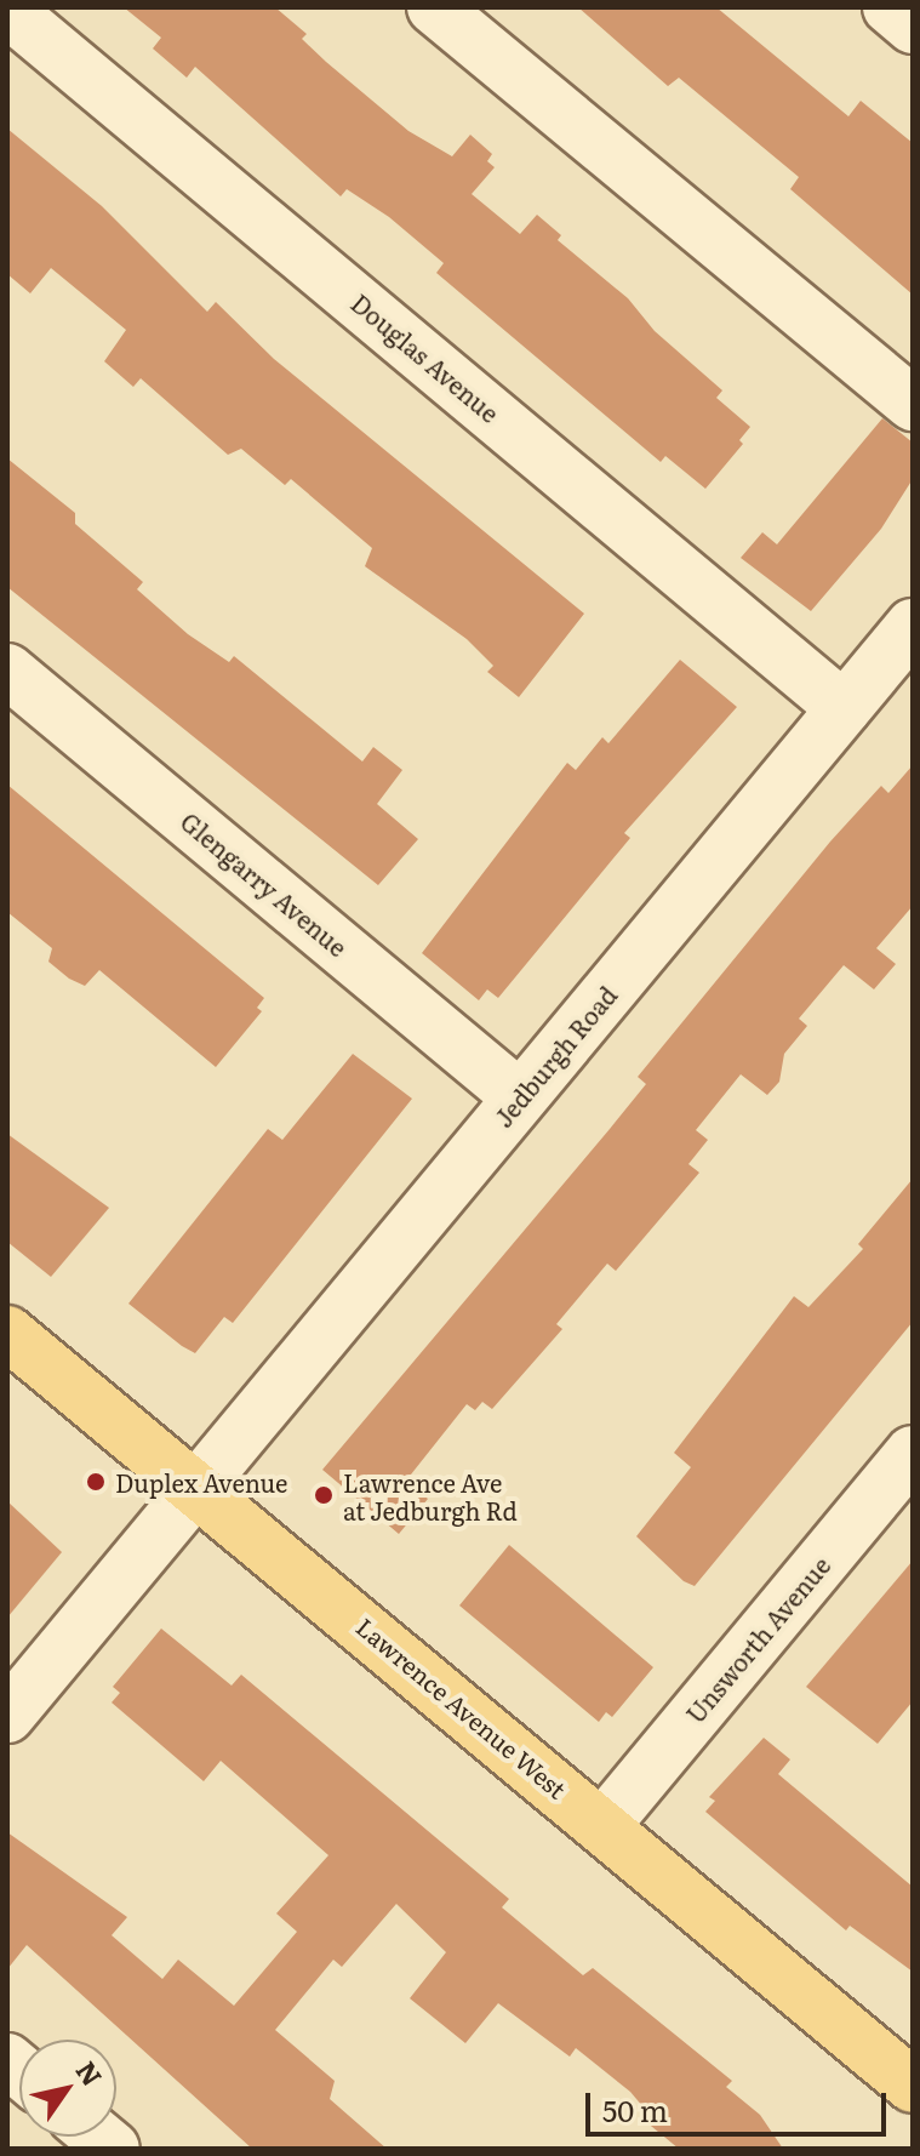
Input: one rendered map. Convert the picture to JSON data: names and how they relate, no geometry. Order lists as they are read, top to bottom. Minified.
{"streets":{"main road":["Lawrence Avenue West"],"street":["Douglas Avenue","Glengarry Avenue","Jedburgh Road","Unsworth Avenue"]},"crossings":[["Douglas Avenue","Jedburgh Road"],["Glengarry Avenue","Jedburgh Road"],["Jedburgh Road","Lawrence Avenue West"],["Unsworth Avenue","Lawrence Avenue West"]],"places":["Duplex Avenue","Lawrence Ave at Jedburgh Rd"],"scale_bar":"50 m","north":"top right"}
